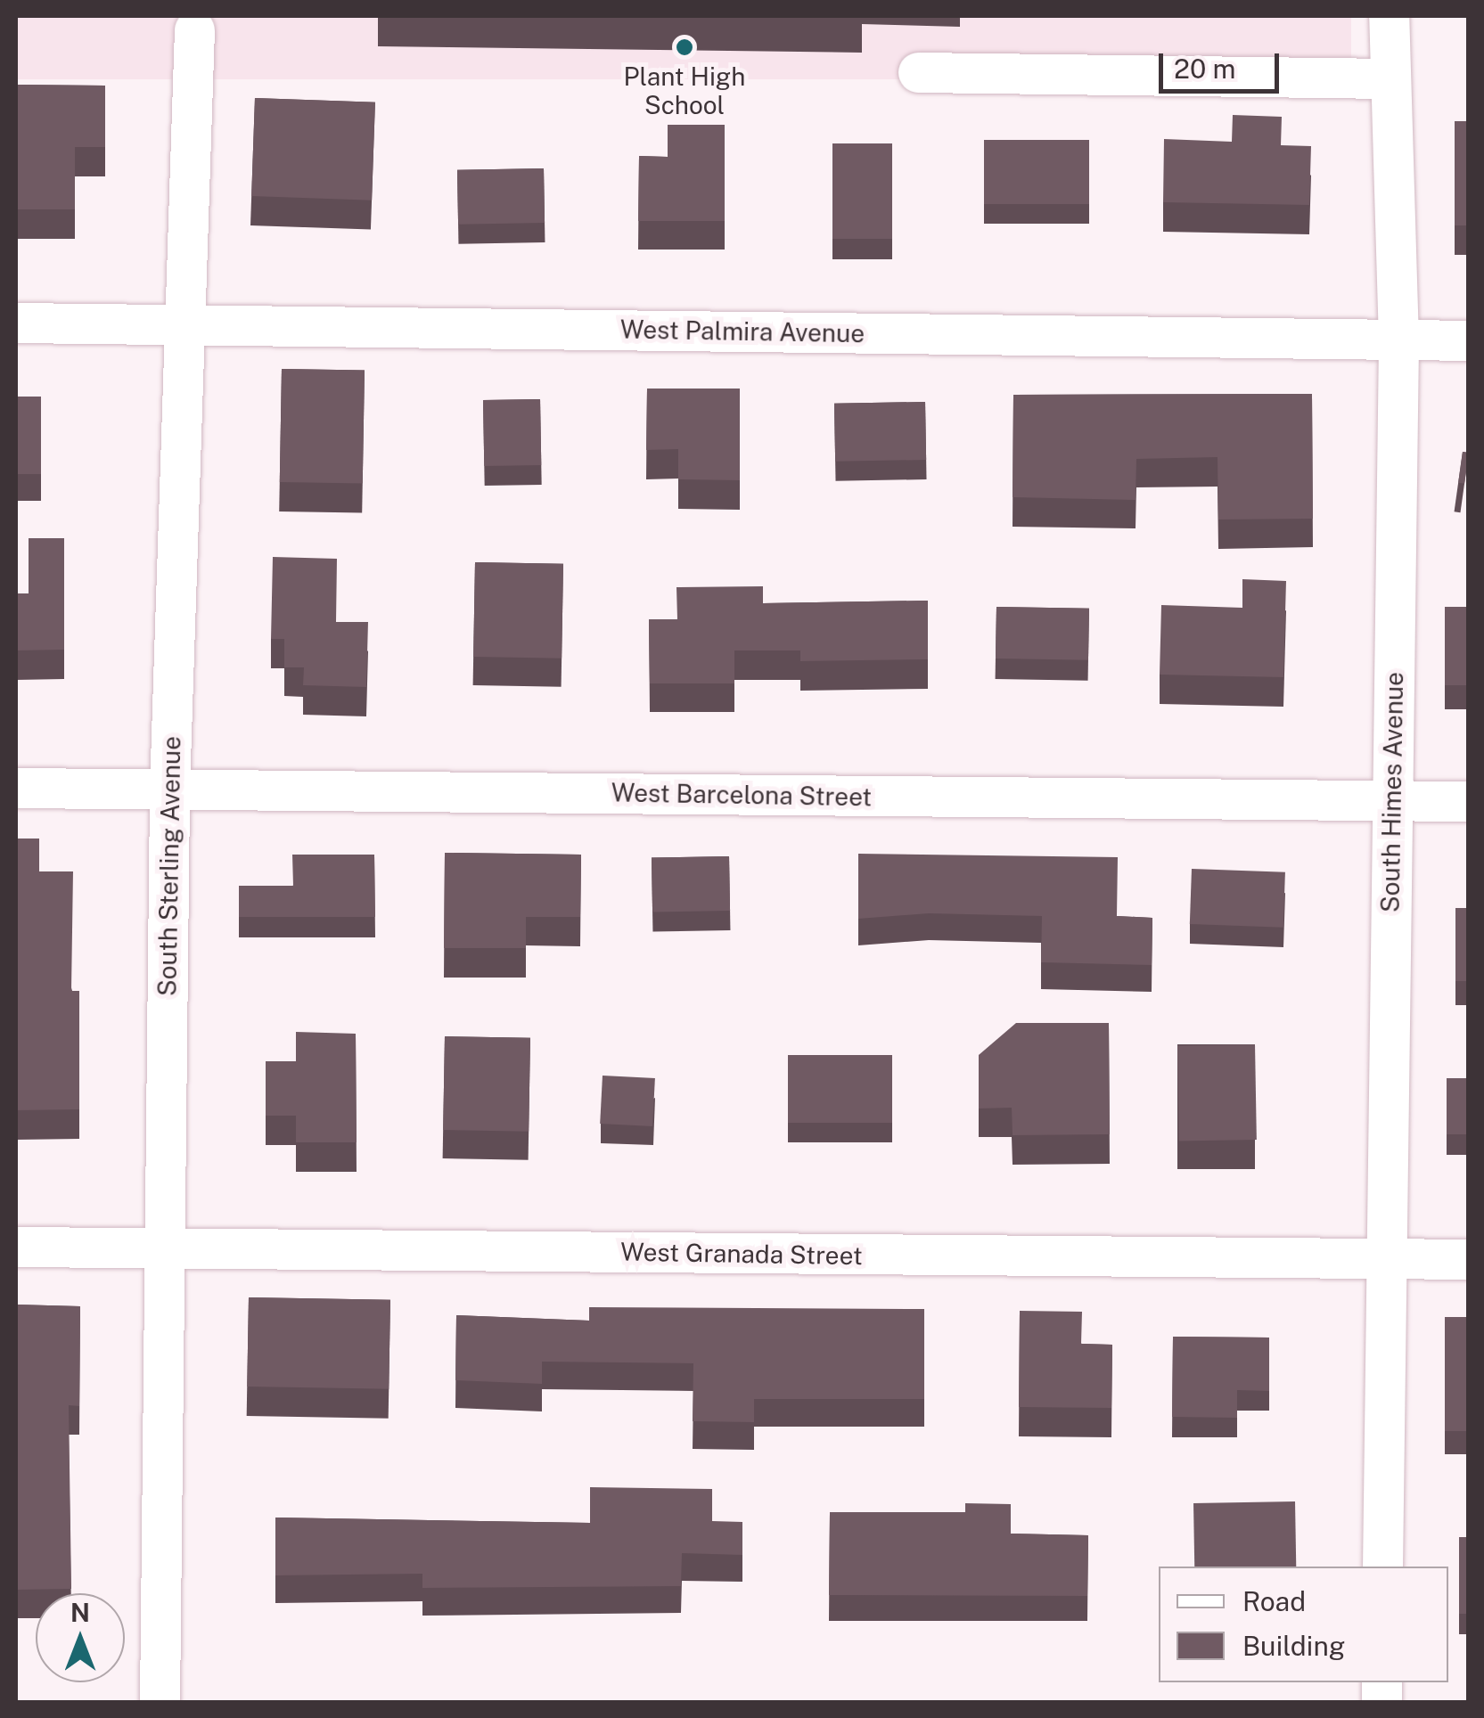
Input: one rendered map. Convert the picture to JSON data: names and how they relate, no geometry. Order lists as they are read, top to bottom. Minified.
{"streets":{"street":["West Palmira Avenue","South Himes Avenue","West Barcelona Street","South Sterling Avenue","West Granada Street"]},"crossings":[["West Palmira Avenue","South Himes Avenue"],["West Palmira Avenue","South Sterling Avenue"],["South Himes Avenue","West Barcelona Street"],["South Himes Avenue","West Granada Street"],["West Barcelona Street","South Sterling Avenue"],["South Sterling Avenue","West Granada Street"]],"places":["Plant High School"],"legend":["Road","Building"],"scale_bar":"20 m","north":"top"}
